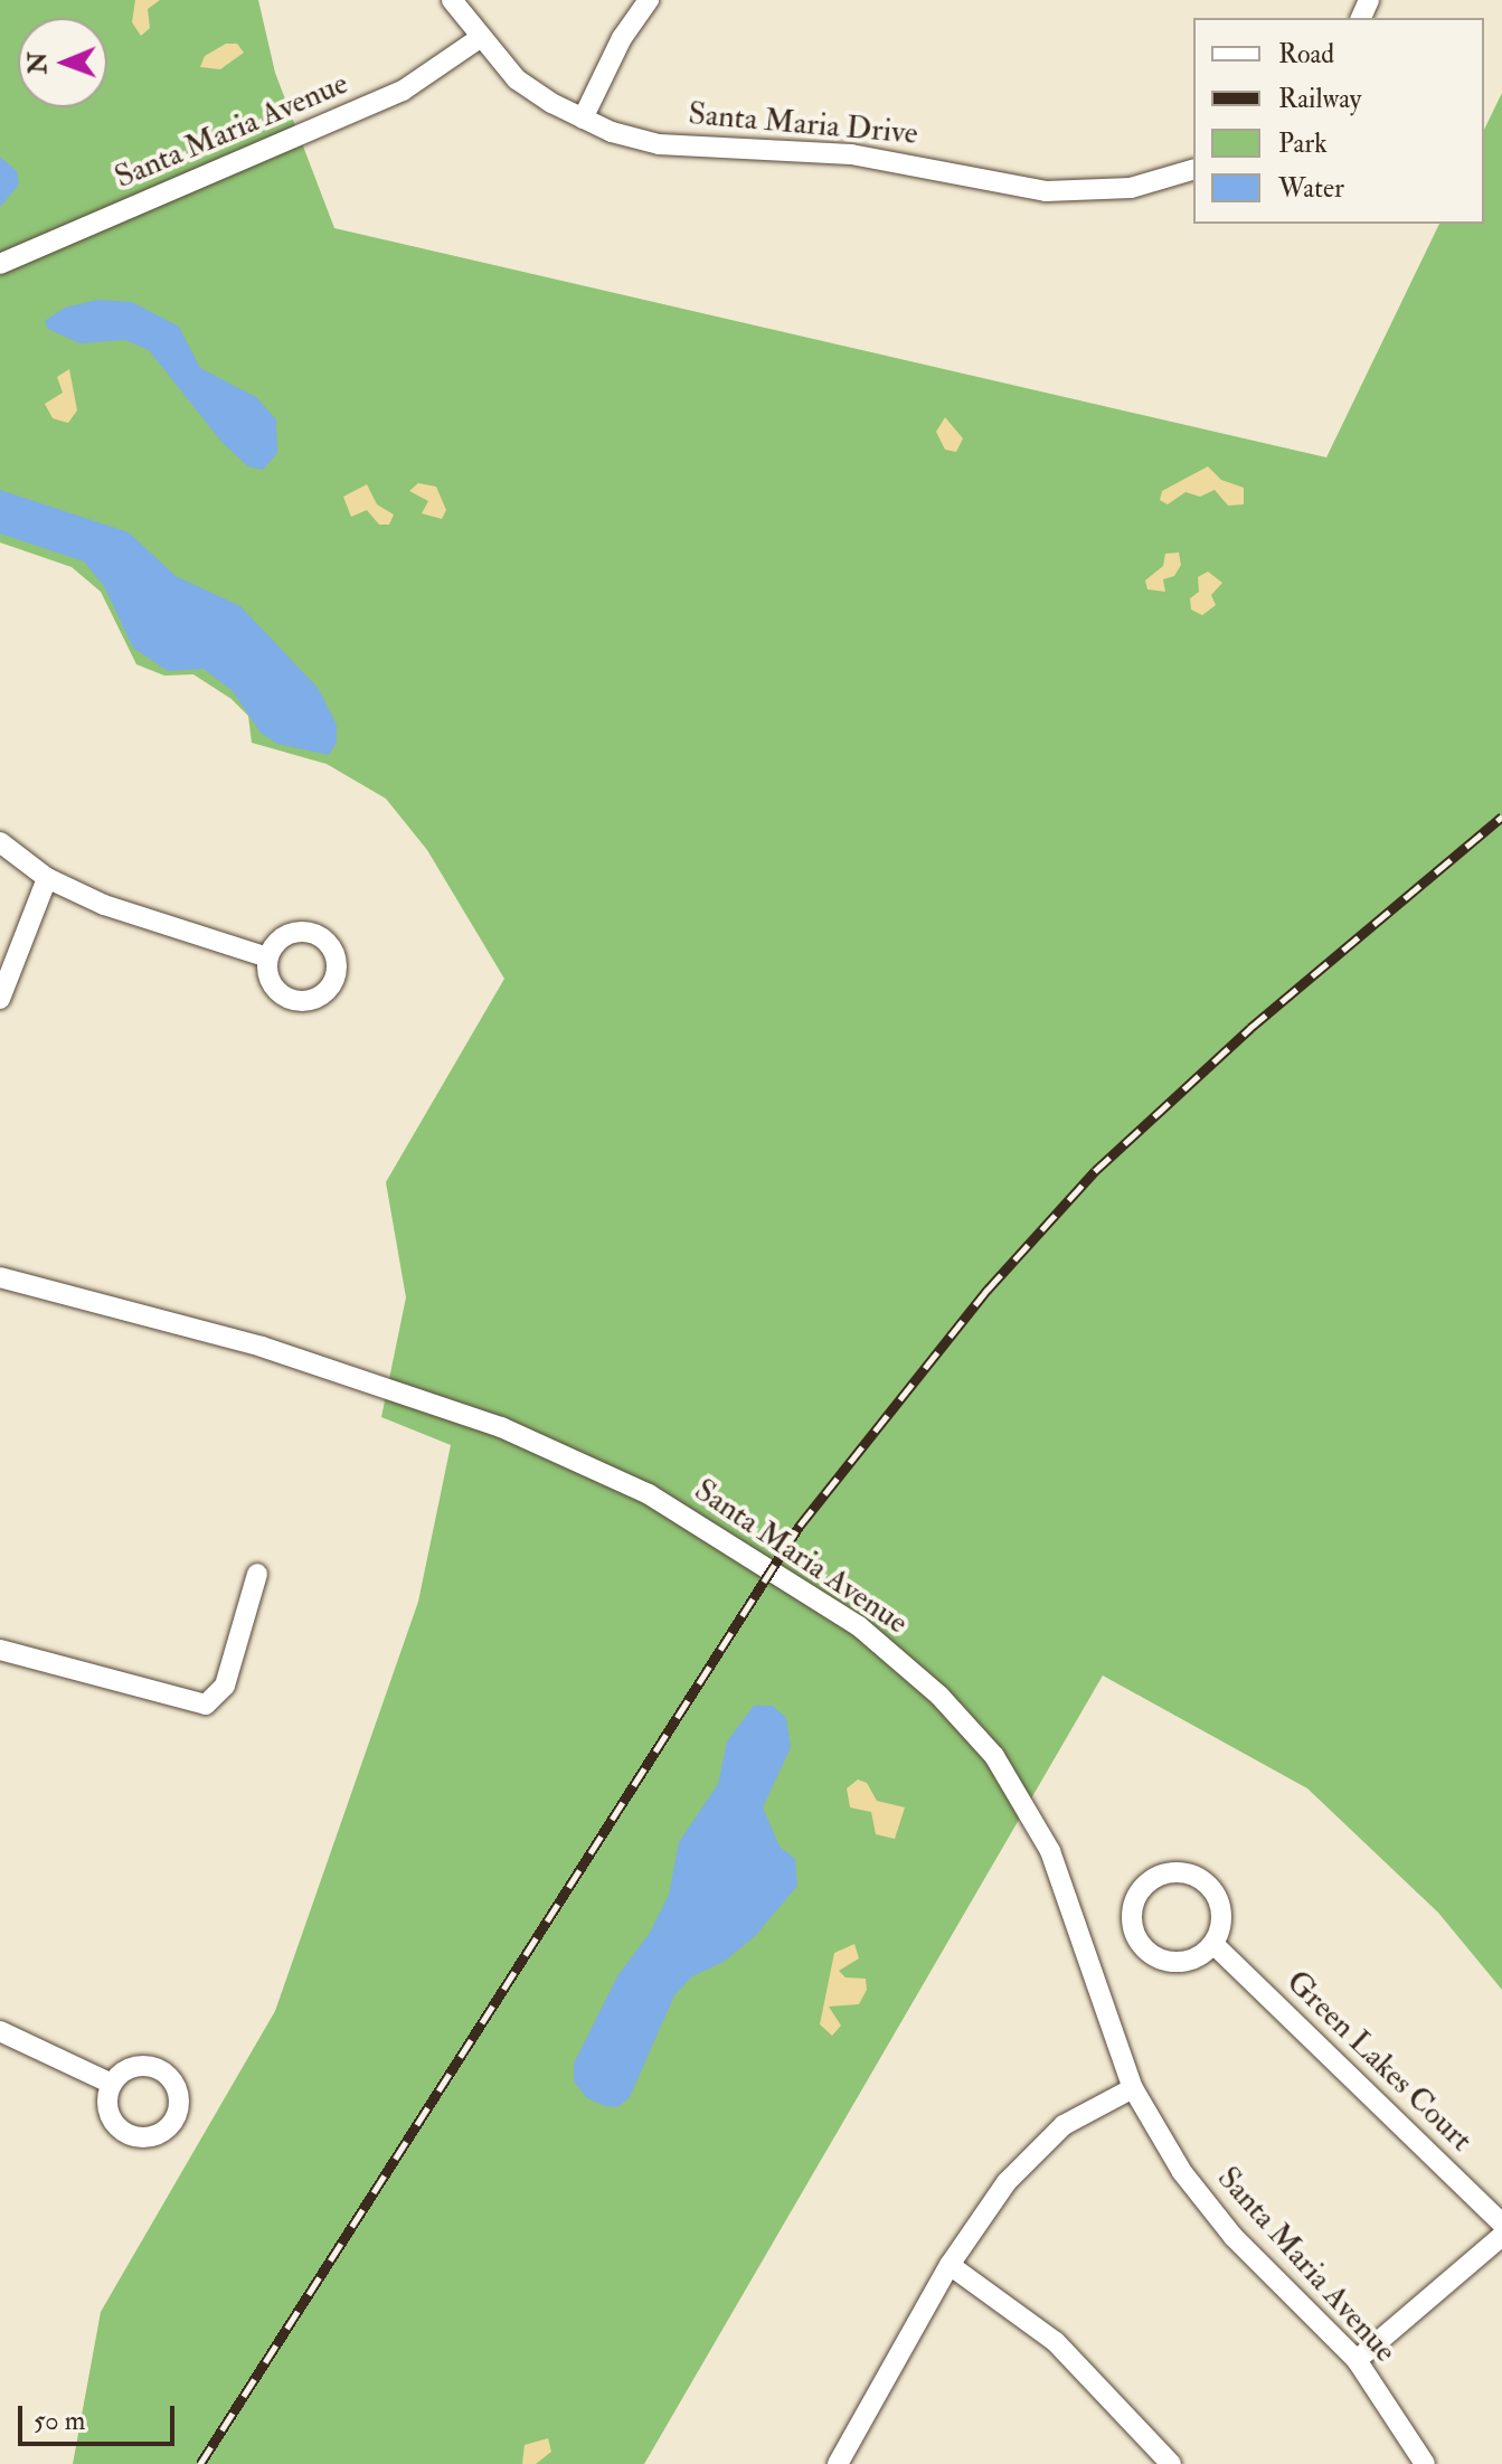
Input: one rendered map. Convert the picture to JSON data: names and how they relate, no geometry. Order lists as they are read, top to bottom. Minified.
{"streets":{"street":["Santa Maria Drive","Santa Maria Avenue","Green Lakes Court"]},"crossings":[["Santa Maria Drive","Santa Maria Avenue"]],"legend":["Road","Railway","Park","Water"],"scale_bar":"50 m","north":"left"}
